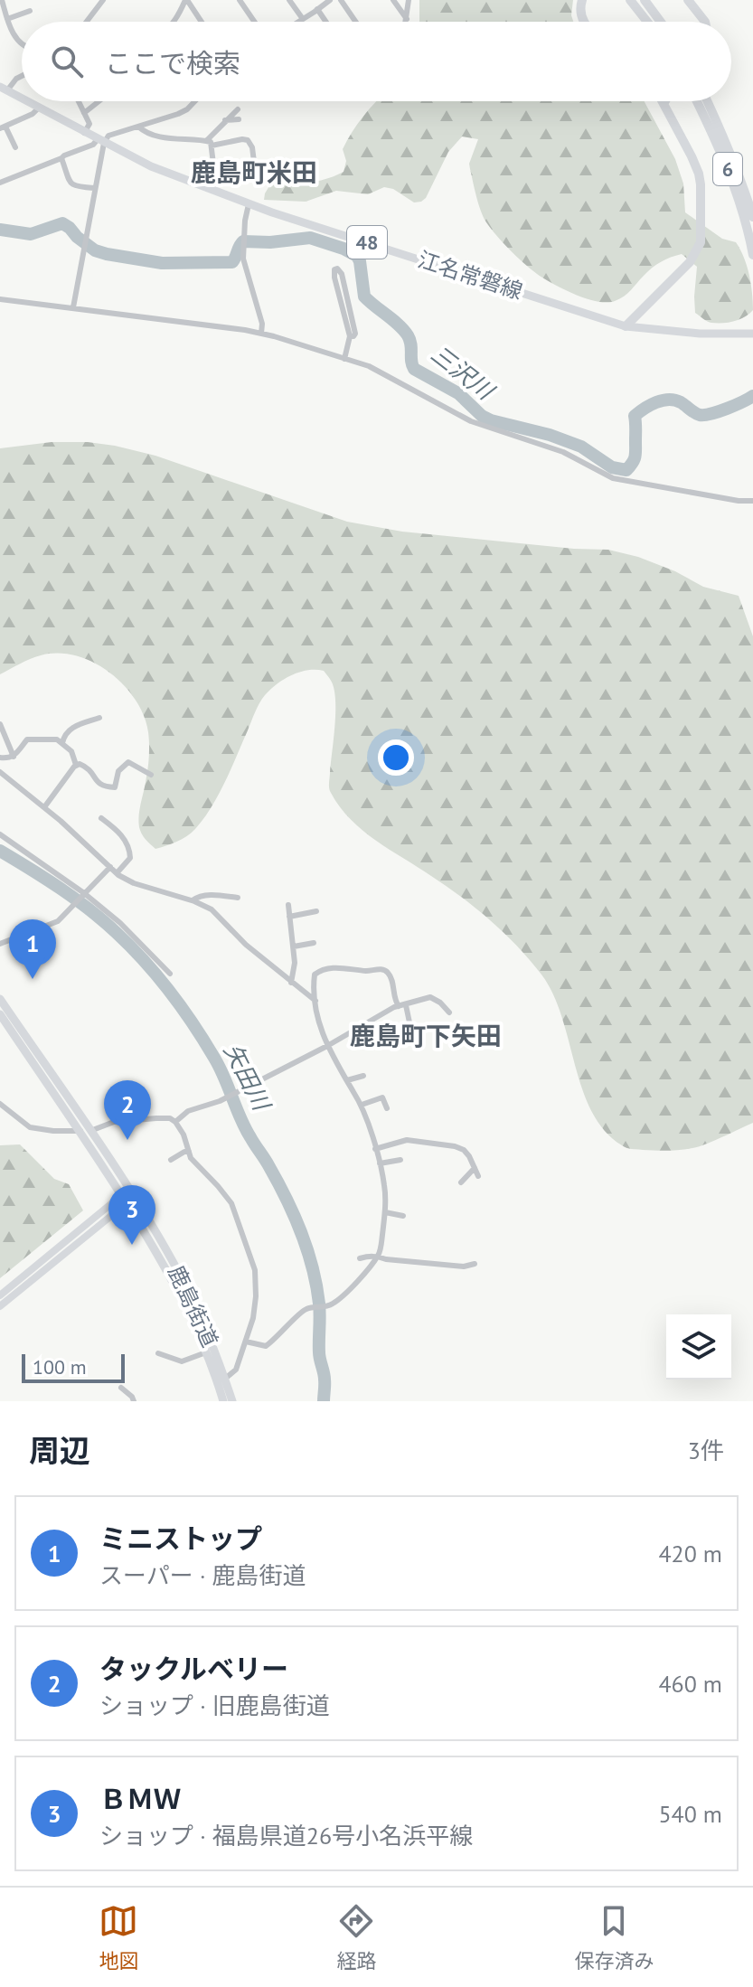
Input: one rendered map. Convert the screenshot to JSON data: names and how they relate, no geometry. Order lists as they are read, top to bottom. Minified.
{"streets":{"highway":["6"],"main road":["48","江名常磐線","鹿島街道"]},"districts":["鹿島町米田","鹿島町下矢田"],"water":["三沢川","矢田川"],"scale_bar":"100 m","page":{"search":"ここで検索","pins":["1","2","3"],"scale":"100 m","heading":["周辺","3件"],"list":[{"mark":"1","name":"ミニストップ","note":"スーパー · 鹿島街道","value":"420 m"},{"mark":"2","name":"タックルベリー","note":"ショップ · 旧鹿島街道","value":"460 m"},{"mark":"3","name":"ＢＭＷ","note":"ショップ · 福島県道26号小名浜平線","value":"540 m"}],"nav":["地図","経路","保存済み"]}}
